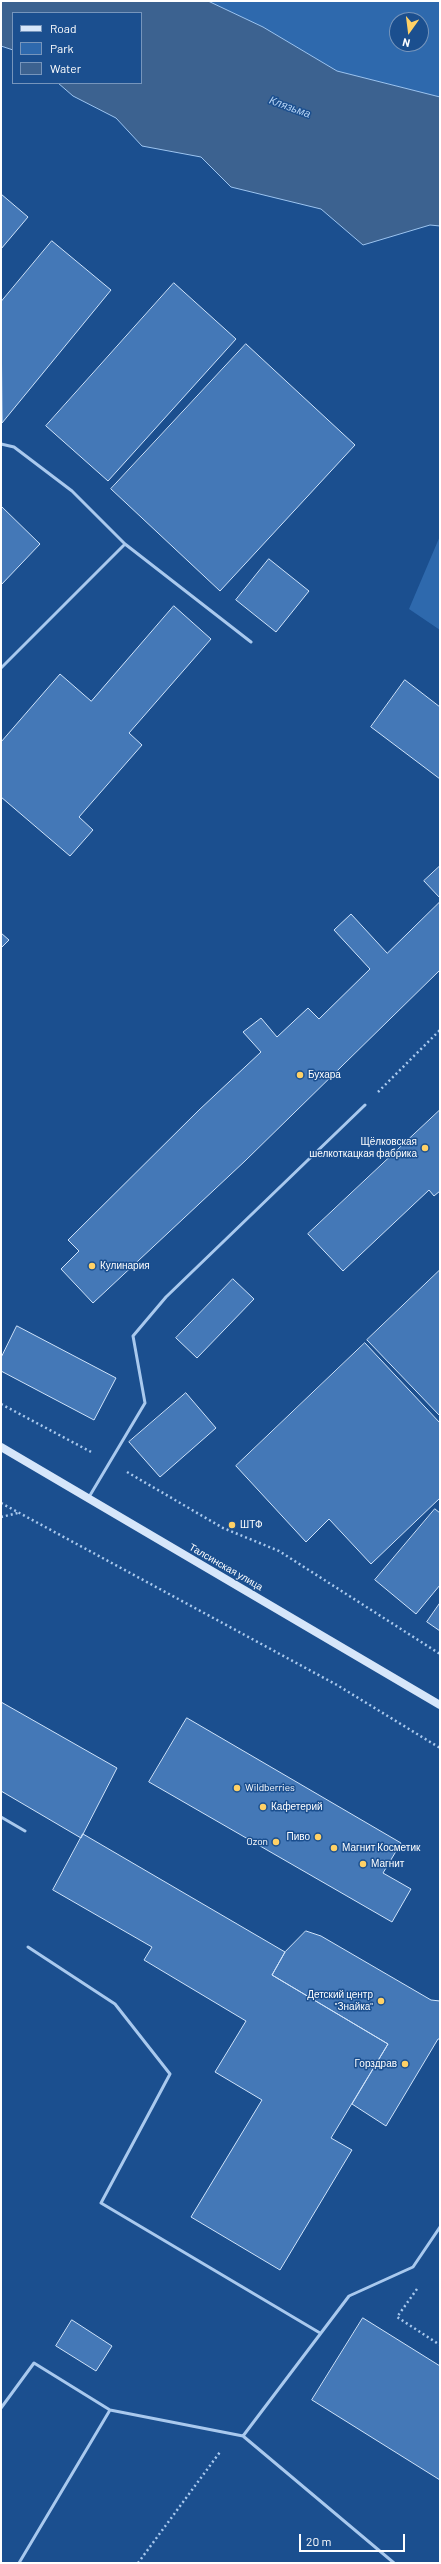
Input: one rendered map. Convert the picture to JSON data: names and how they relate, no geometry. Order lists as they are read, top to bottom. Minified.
{"streets":{"main road":["Талсинская улица"]},"water":["Клязьма"],"places":["Бухара","Щёлковская шелкоткацкая фабрика","Кулинария","ШТФ","Wildberries","Кафетерий","Пиво","Ozon","Магнит Косметик","Магнит","Детский центр \"Знайка\"","Горздрав"],"legend":["Road","Park","Water"],"scale_bar":"20 m","north":"bottom"}
